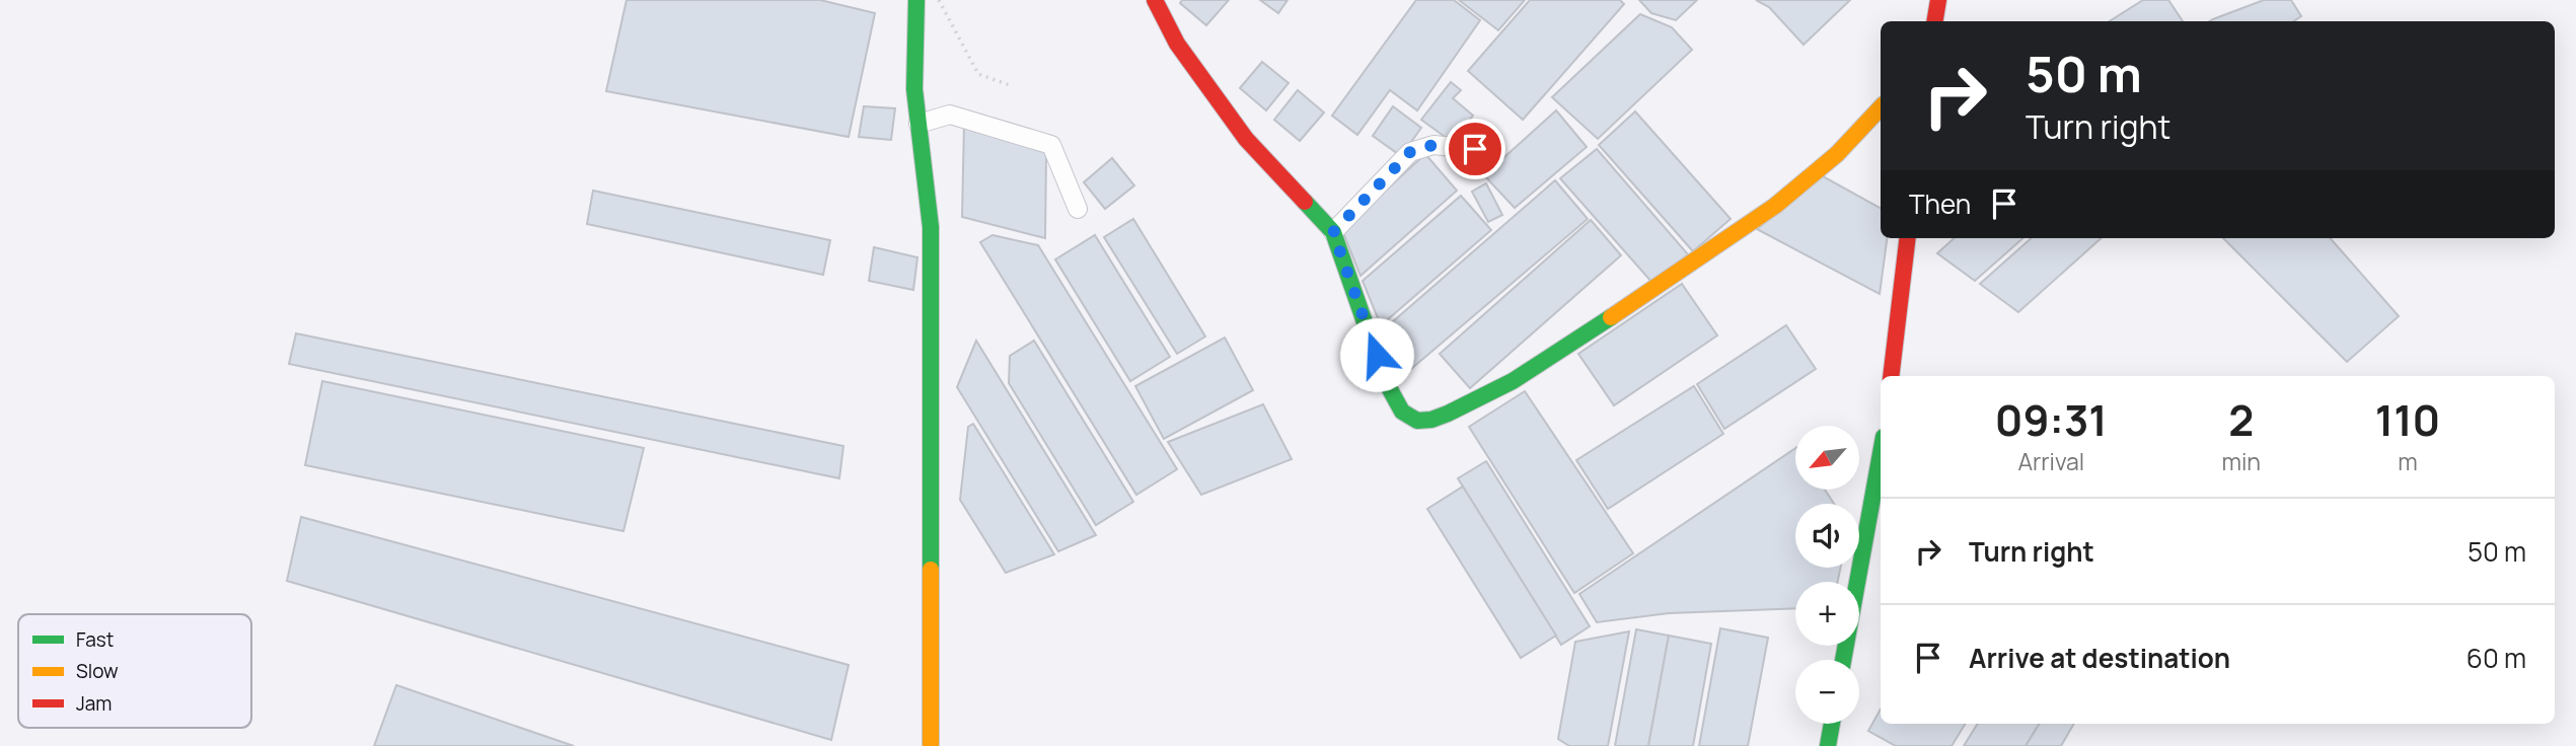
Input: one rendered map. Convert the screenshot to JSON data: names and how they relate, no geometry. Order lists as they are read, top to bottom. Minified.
{"legend":["Fast","Slow","Jam"],"north":"bottom left","page":{"turn":["50 m","Turn right"],"then":"Then","eta":["09:31","Arrival","2","min","110","m"],"map_buttons":["+","−"],"list":[{"name":"Turn right","value":"50 m"},{"name":"Arrive at destination","value":"60 m"}]}}
